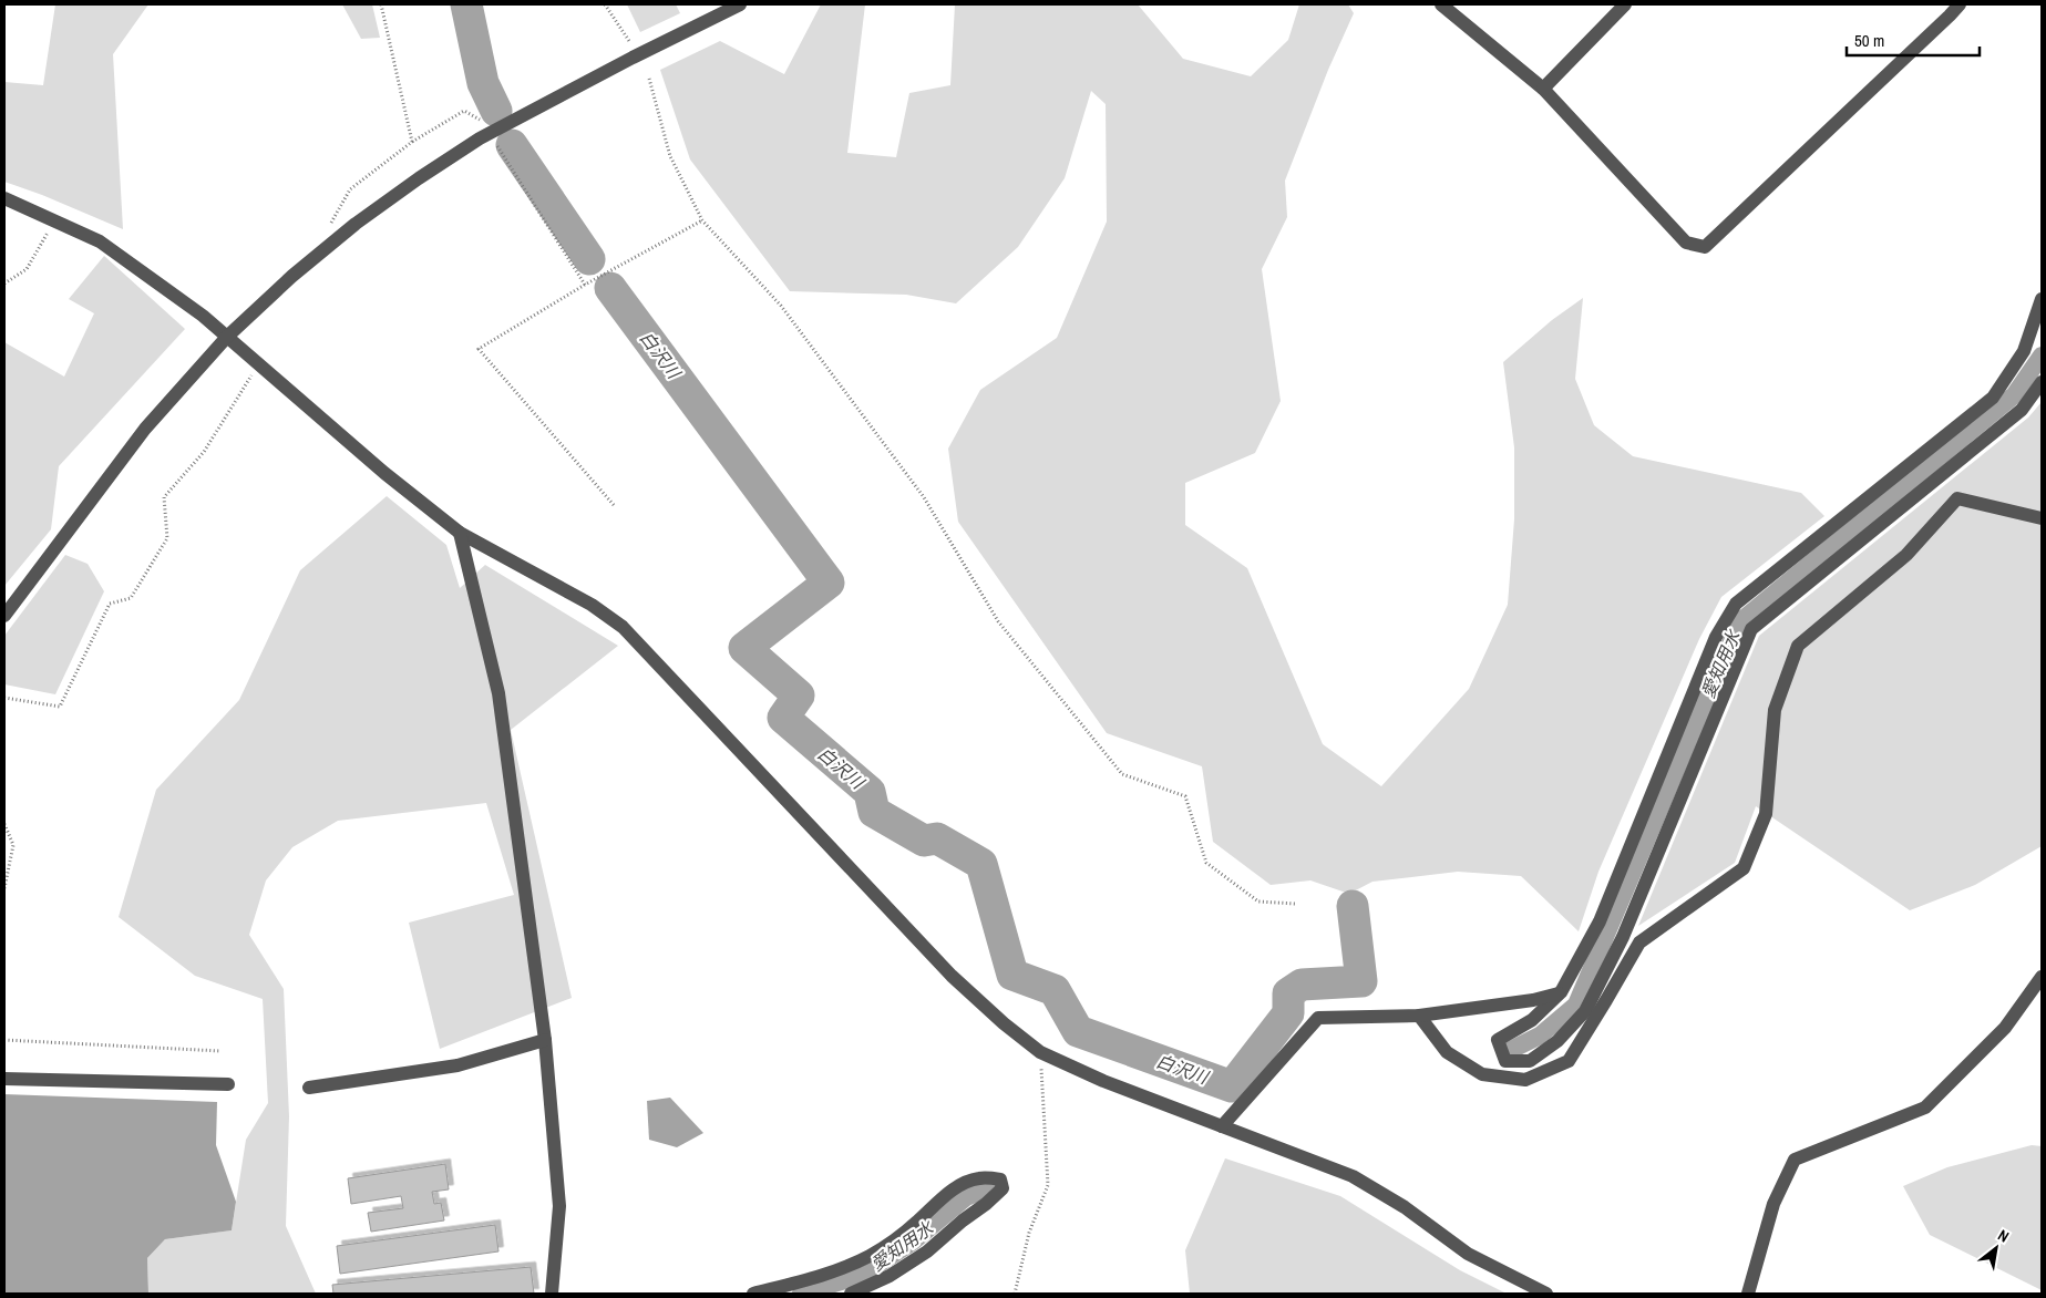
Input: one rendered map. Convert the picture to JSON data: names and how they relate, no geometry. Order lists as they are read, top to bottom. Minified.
{"water":["白沢川","愛知用水"],"scale_bar":"50 m","north":"top right"}
